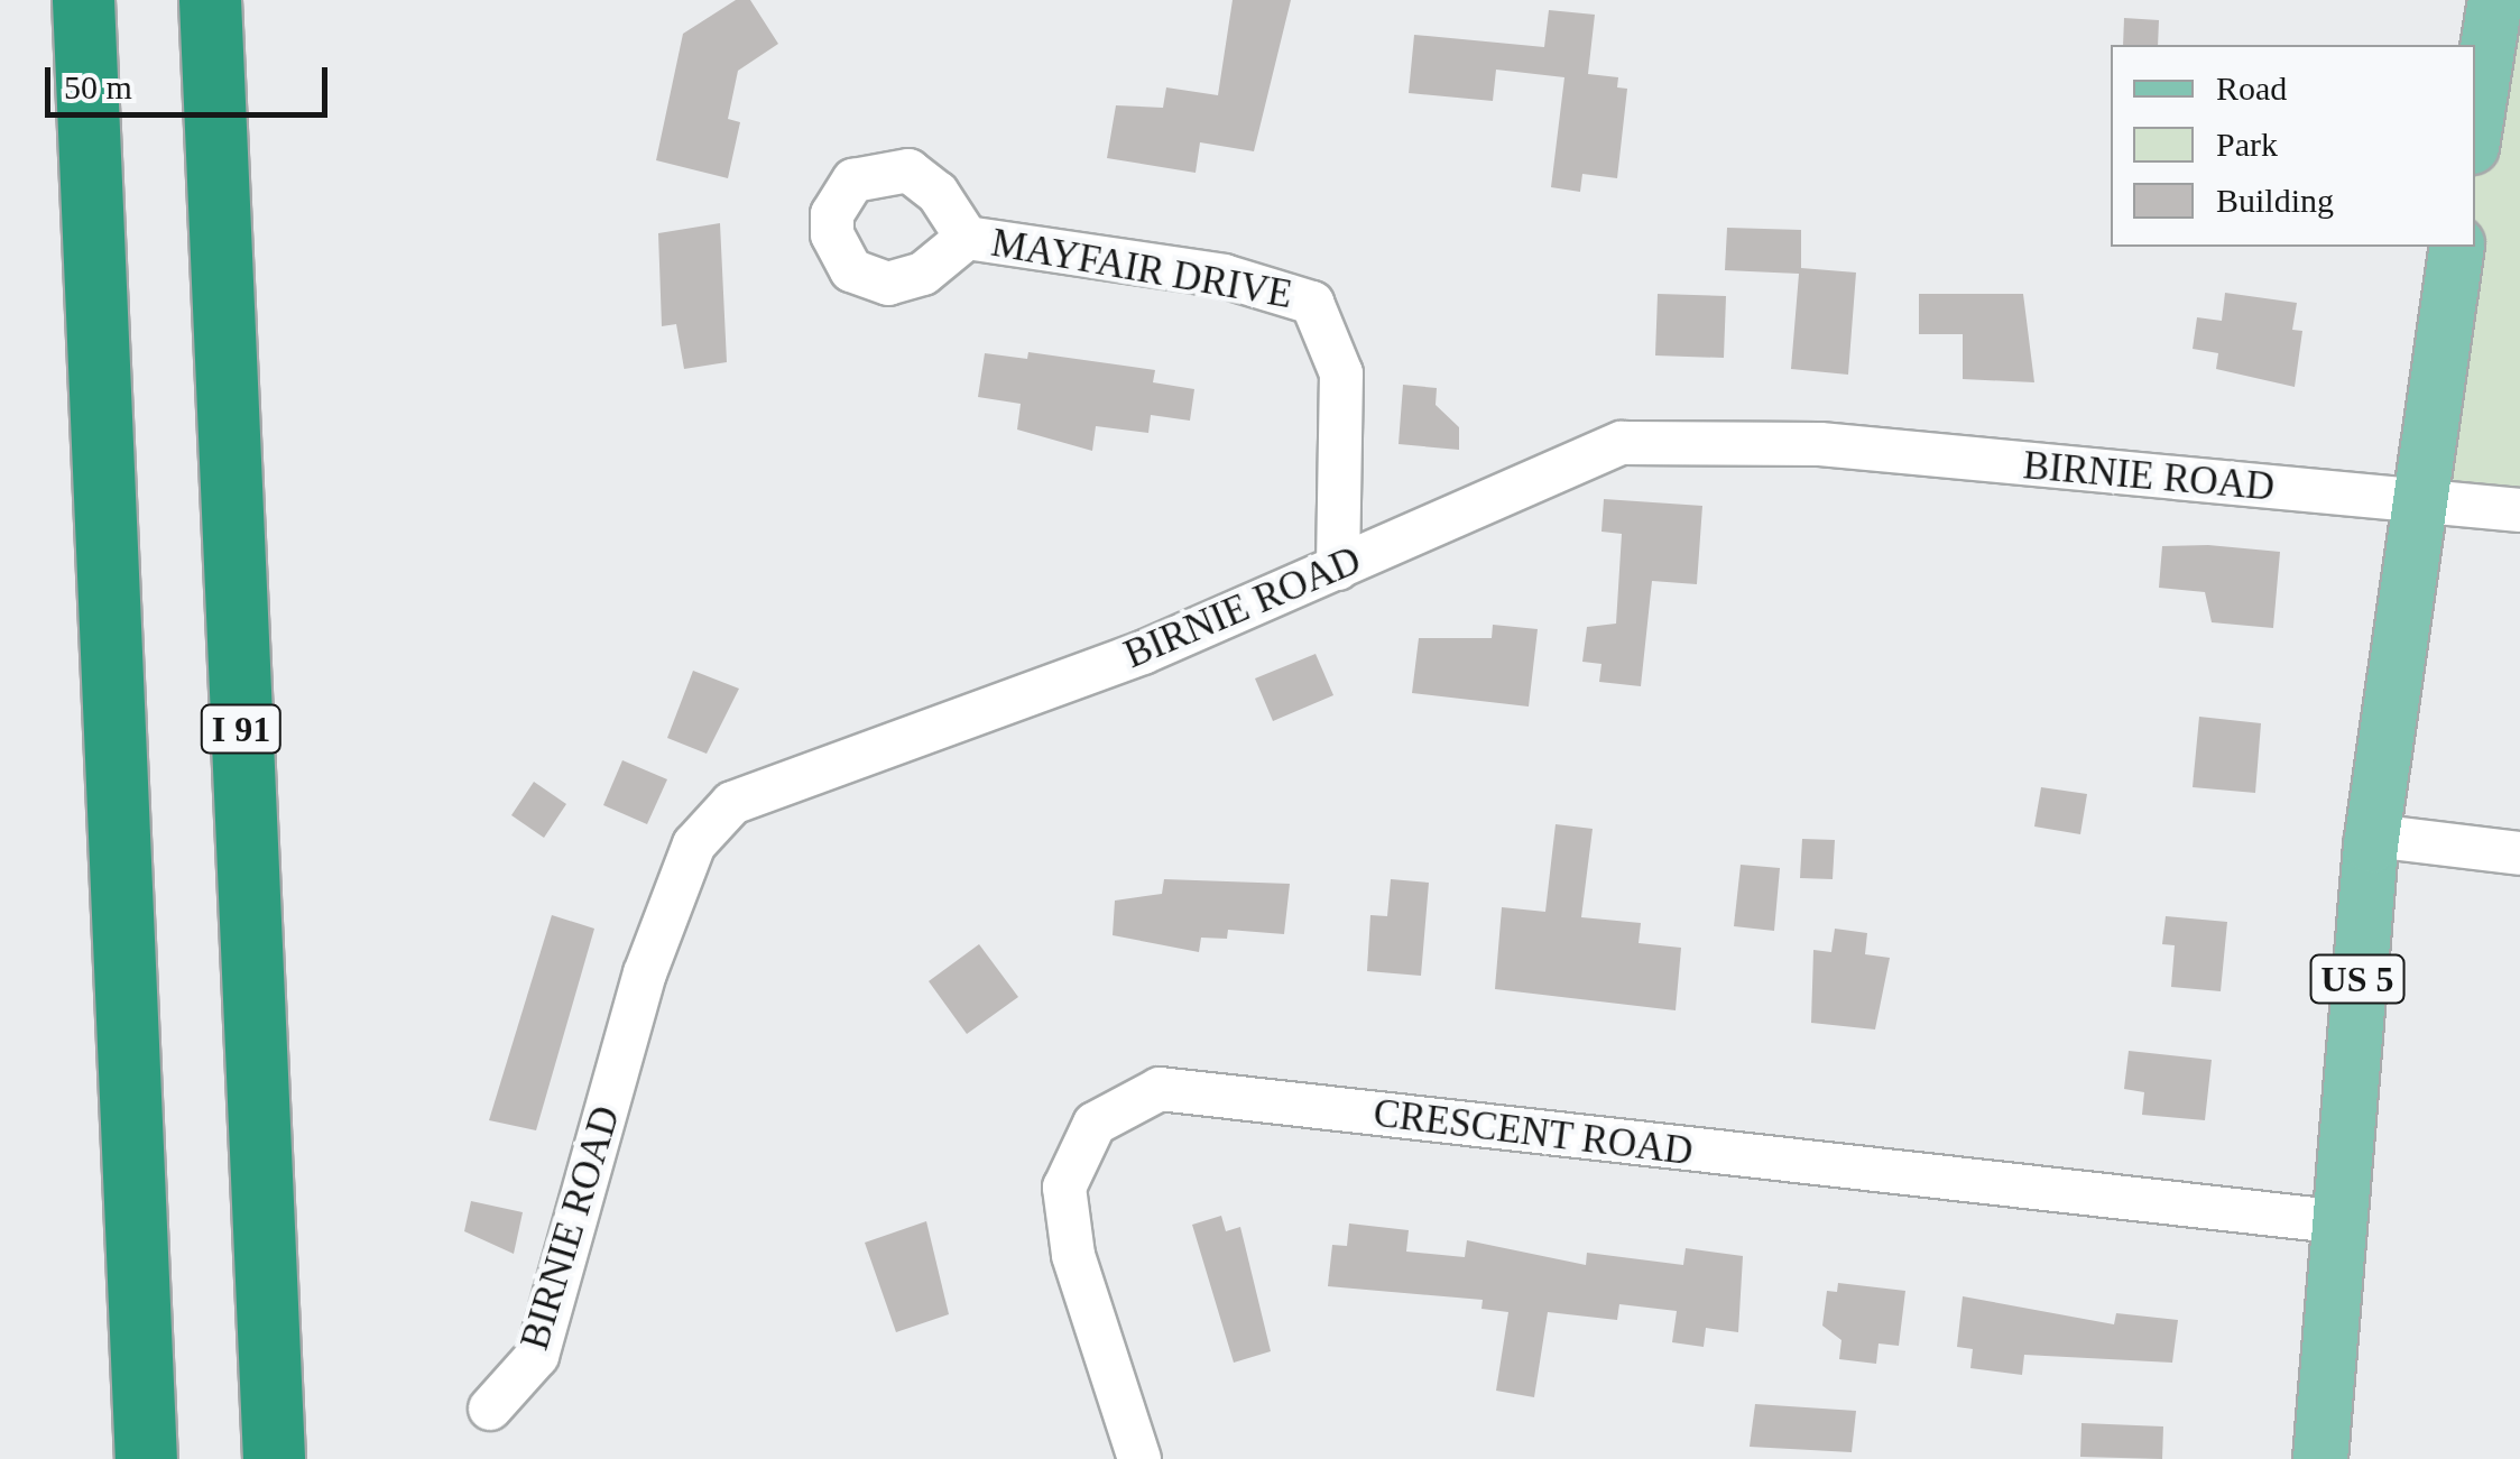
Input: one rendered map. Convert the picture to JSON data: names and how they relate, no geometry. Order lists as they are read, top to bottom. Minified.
{"streets":{"highway":["I 91"],"main road":["US 5"],"street":["MAYFAIR DRIVE","BIRNIE ROAD","CRESCENT ROAD"]},"crossings":[["MAYFAIR DRIVE","BIRNIE ROAD"],["BIRNIE ROAD","US 5"],["US 5","CRESCENT ROAD"]],"legend":["Road","Park","Building"],"scale_bar":"50 m"}
